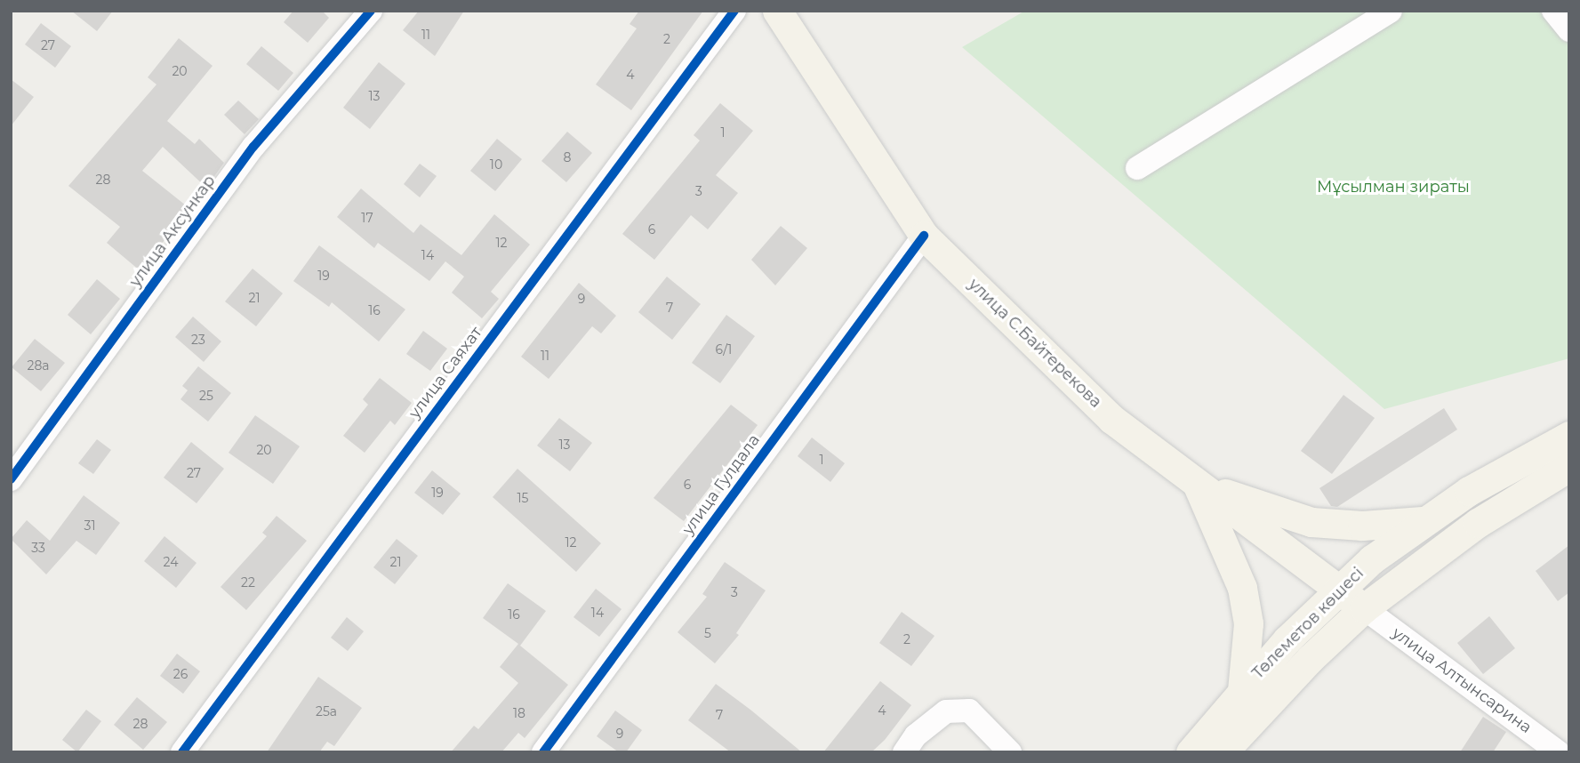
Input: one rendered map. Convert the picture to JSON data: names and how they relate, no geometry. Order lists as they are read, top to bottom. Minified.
{"streets":{"main road":["улица С.Байтерекова","Төлеметов көшесі"],"street":["улица Аксункар","улица Саяхат","улица Гулдала","улица Алтынсарина"]},"crossings":[["улица С.Байтерекова","улица Гулдала"],["улица С.Байтерекова","Төлеметов көшесі"],["улица С.Байтерекова","улица Алтынсарина"],["Төлеметов көшесі","улица Алтынсарина"]],"parks":["Мұсылман зираты"],"house_numbers":["11","2","27","20","4","13","1","8","10","28","3","17","6","12","14","19","21","9","7","16","23","6/1","11","28а","25","13","20","1","27","6","19","15","31","12","33","24","21","22","3","14","16","5","2","26","4","25а","18","7","28","9"]}
